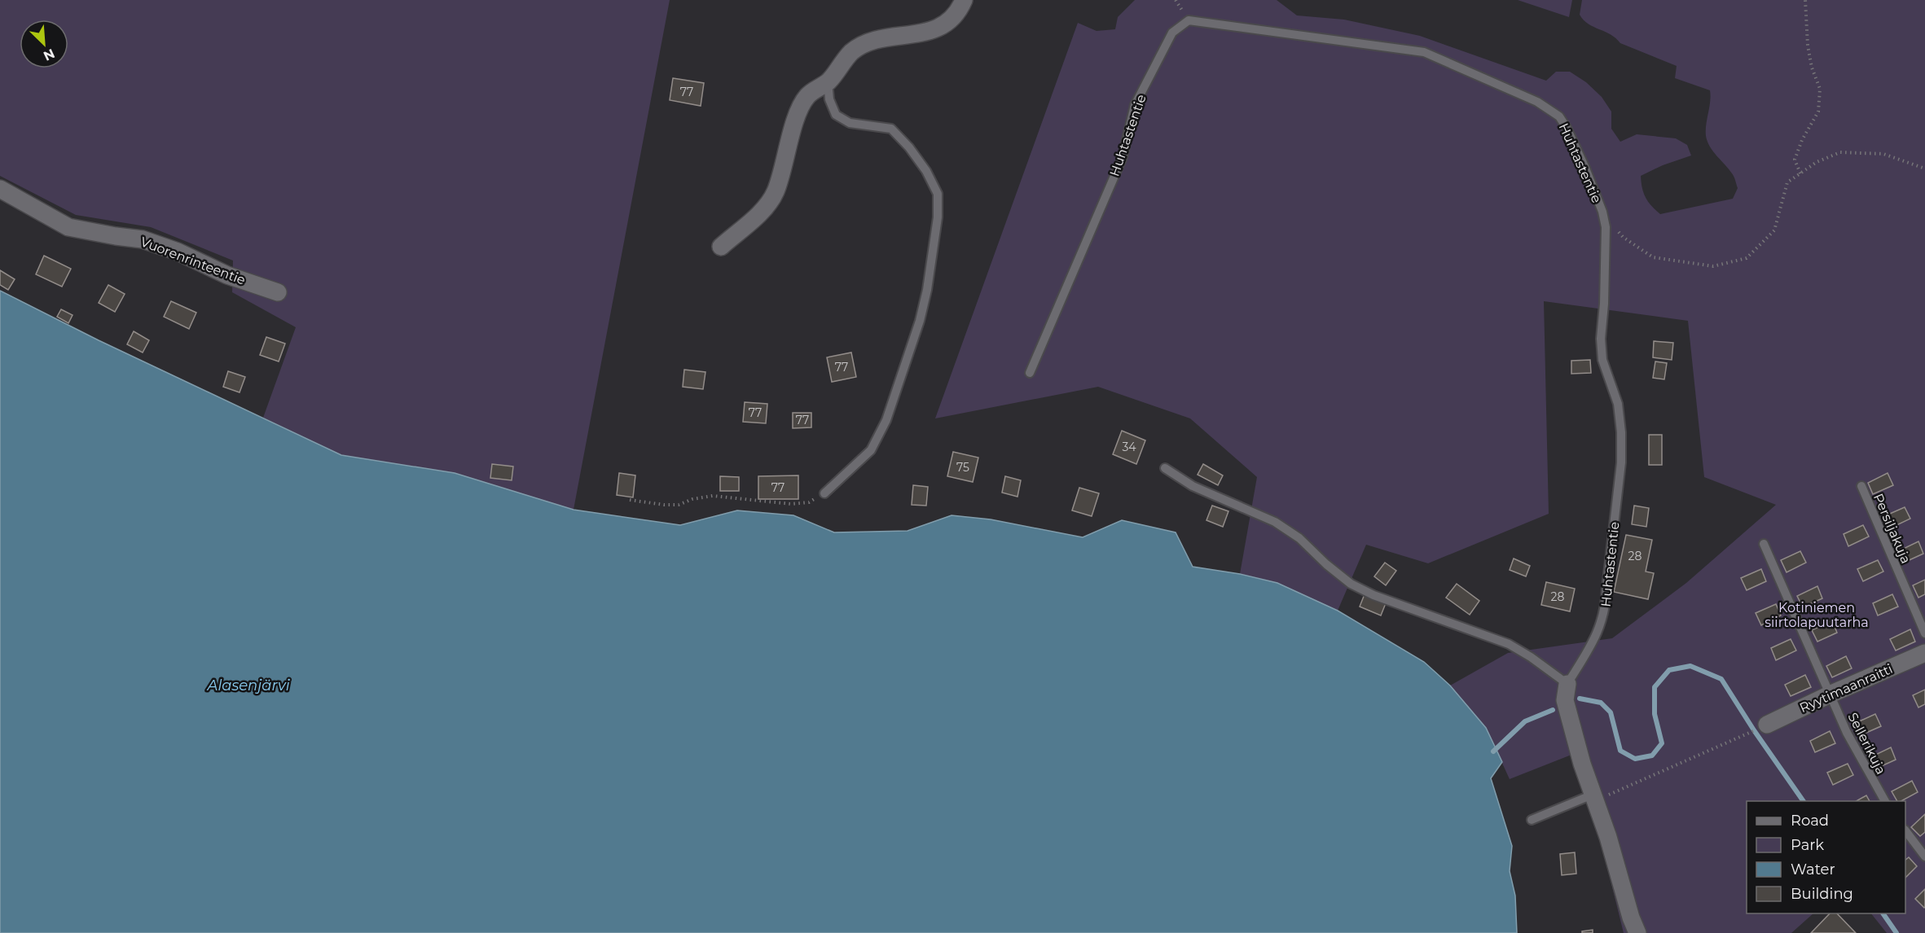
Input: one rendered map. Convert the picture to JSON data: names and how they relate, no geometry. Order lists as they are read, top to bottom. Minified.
{"streets":{"street":["Vuorenrinteentie","Ryytimaanraitti"],"lane":["Huhtastentie","Persiljakuja","Sellerikuja"]},"crossings":[["Ryytimaanraitti","Sellerikuja"]],"water":["Alasenjärvi"],"parks":["Kotiniemen siirtolapuutarha"],"house_numbers":["77","77","77","77","34","75","77","28","28"],"legend":["Road","Park","Water","Building"],"north":"bottom right"}
